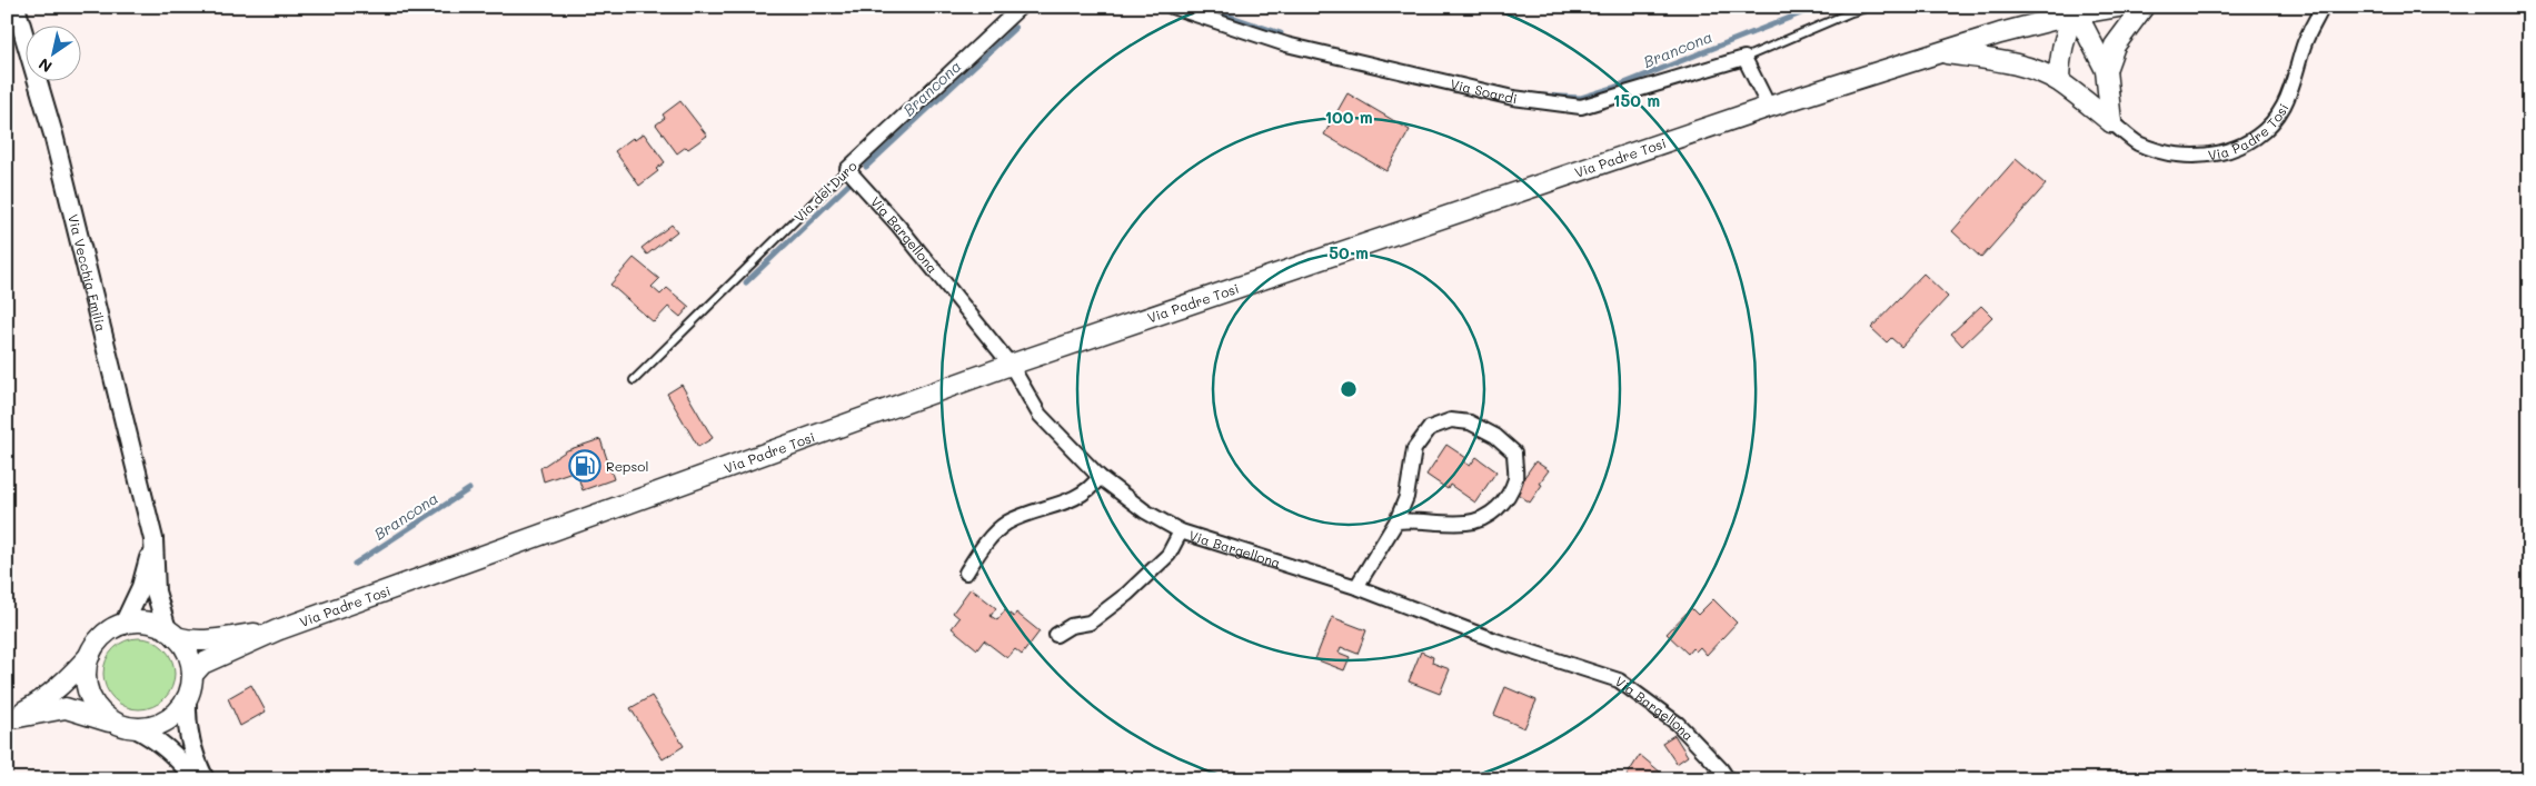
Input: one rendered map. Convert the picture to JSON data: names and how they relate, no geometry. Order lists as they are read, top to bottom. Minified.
{"streets":{"main road":["Via Padre Tosi"],"street":["Via Soardi","Via del Duro","Via Bargellona","Via Vecchia Emilia"]},"crossings":[["Via Padre Tosi","Via Bargellona"],["Via del Duro","Via Bargellona"]],"water":["Brancona"],"places":{"fuel station":["Repsol"]},"north":"bottom left","rings":["150 m","100 m","50 m"]}
